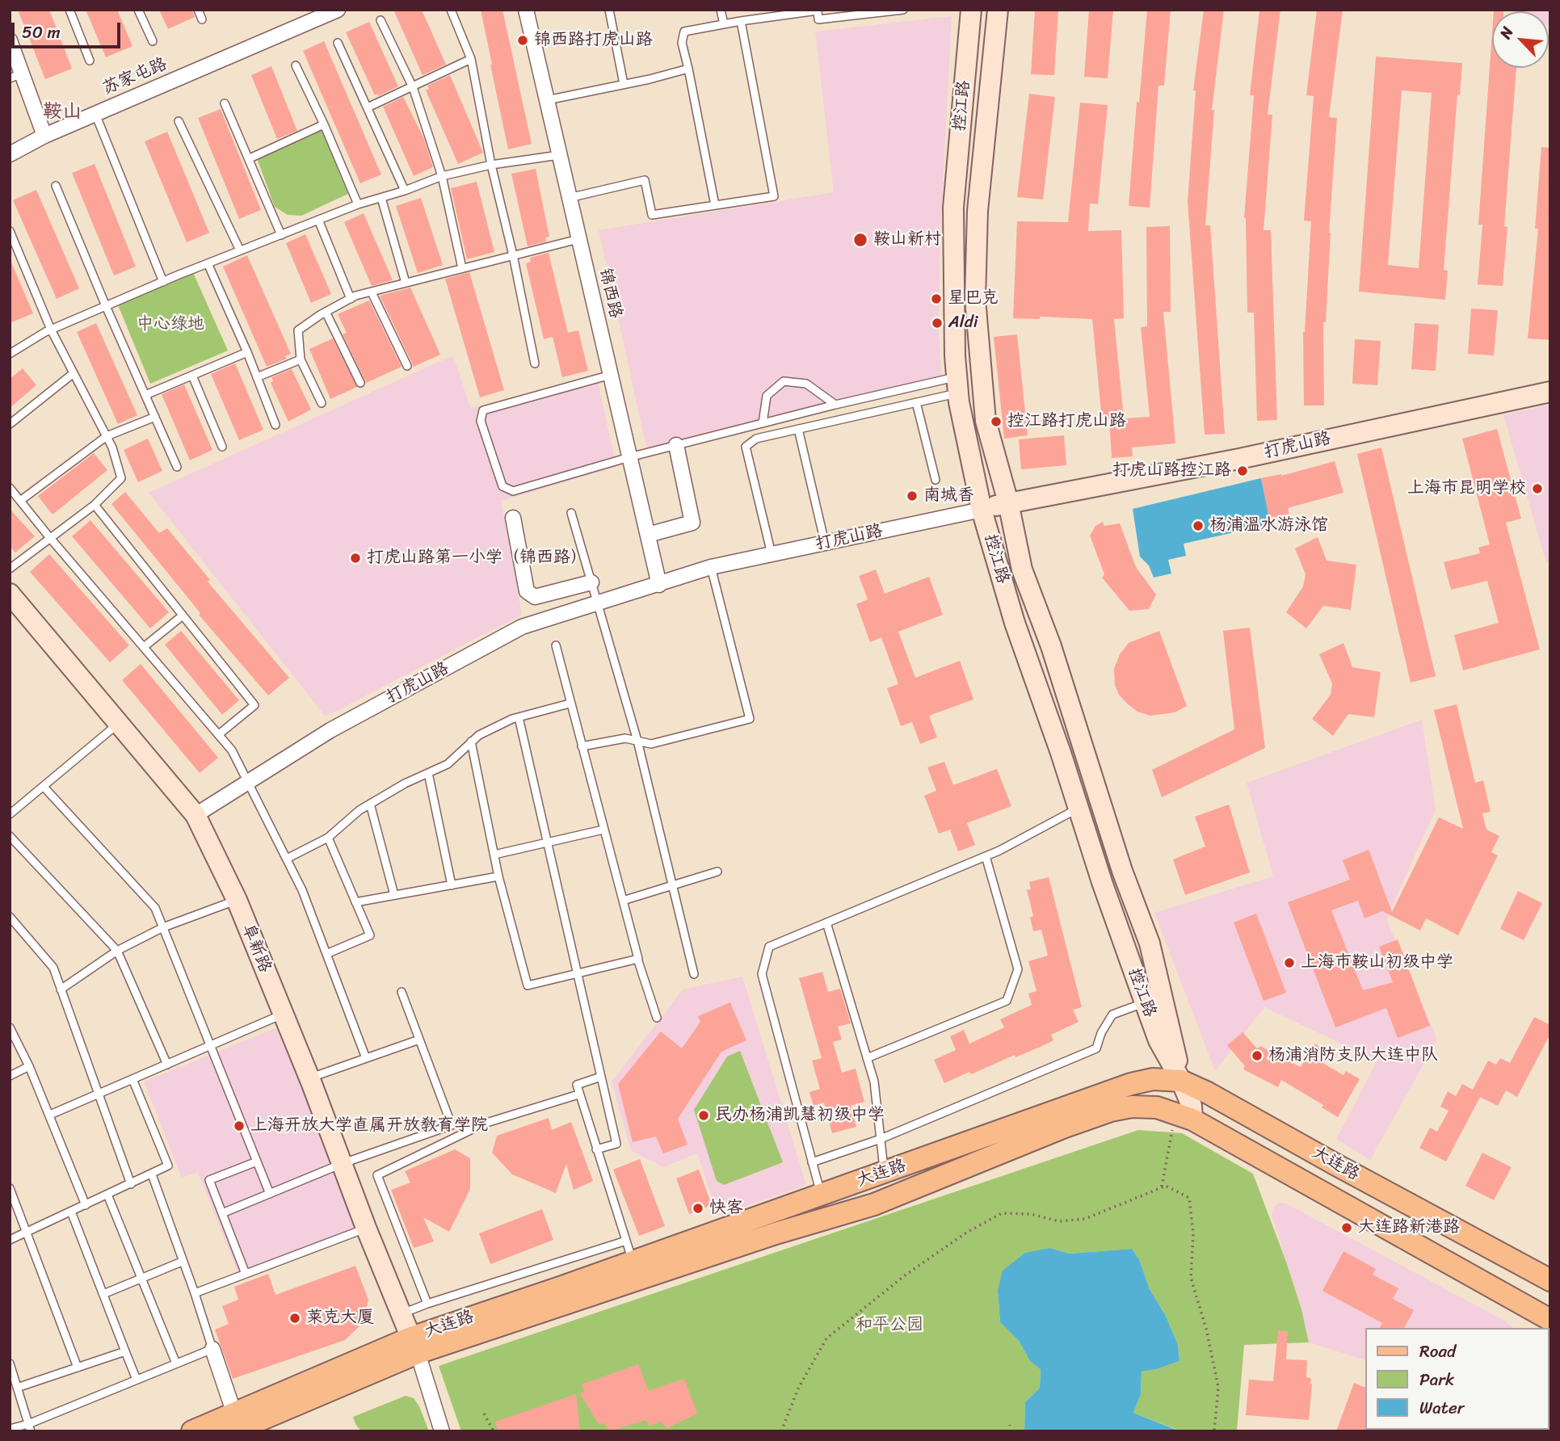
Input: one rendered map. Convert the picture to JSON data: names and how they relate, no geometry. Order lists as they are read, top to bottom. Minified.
{"streets":{"main road":["控江路","打虎山路","阜新路","大连路"],"street":["苏家屯路","锦西路"]},"crossings":[["控江路","打虎山路"],["控江路","大连路"],["锦西路","打虎山路"],["打虎山路","阜新路"],["阜新路","大连路"]],"districts":["鞍山"],"parks":["中心绿地","和平公园"],"places":["锦西路打虎山路","鞍山新村","星巴克","Aldi","控江路打虎山路","打虎山路控江路","上海市昆明学校","南城香","杨浦温水游泳馆","打虎山路第一小学（锦西路）","上海市鞍山初级中学","杨浦消防支队大连中队","民办杨浦凯慧初级中学","上海开放大学直属开放教育学院","快客","大连路新港路","莱克大厦"],"legend":["Road","Park","Water"],"scale_bar":"50 m","north":"top left"}
